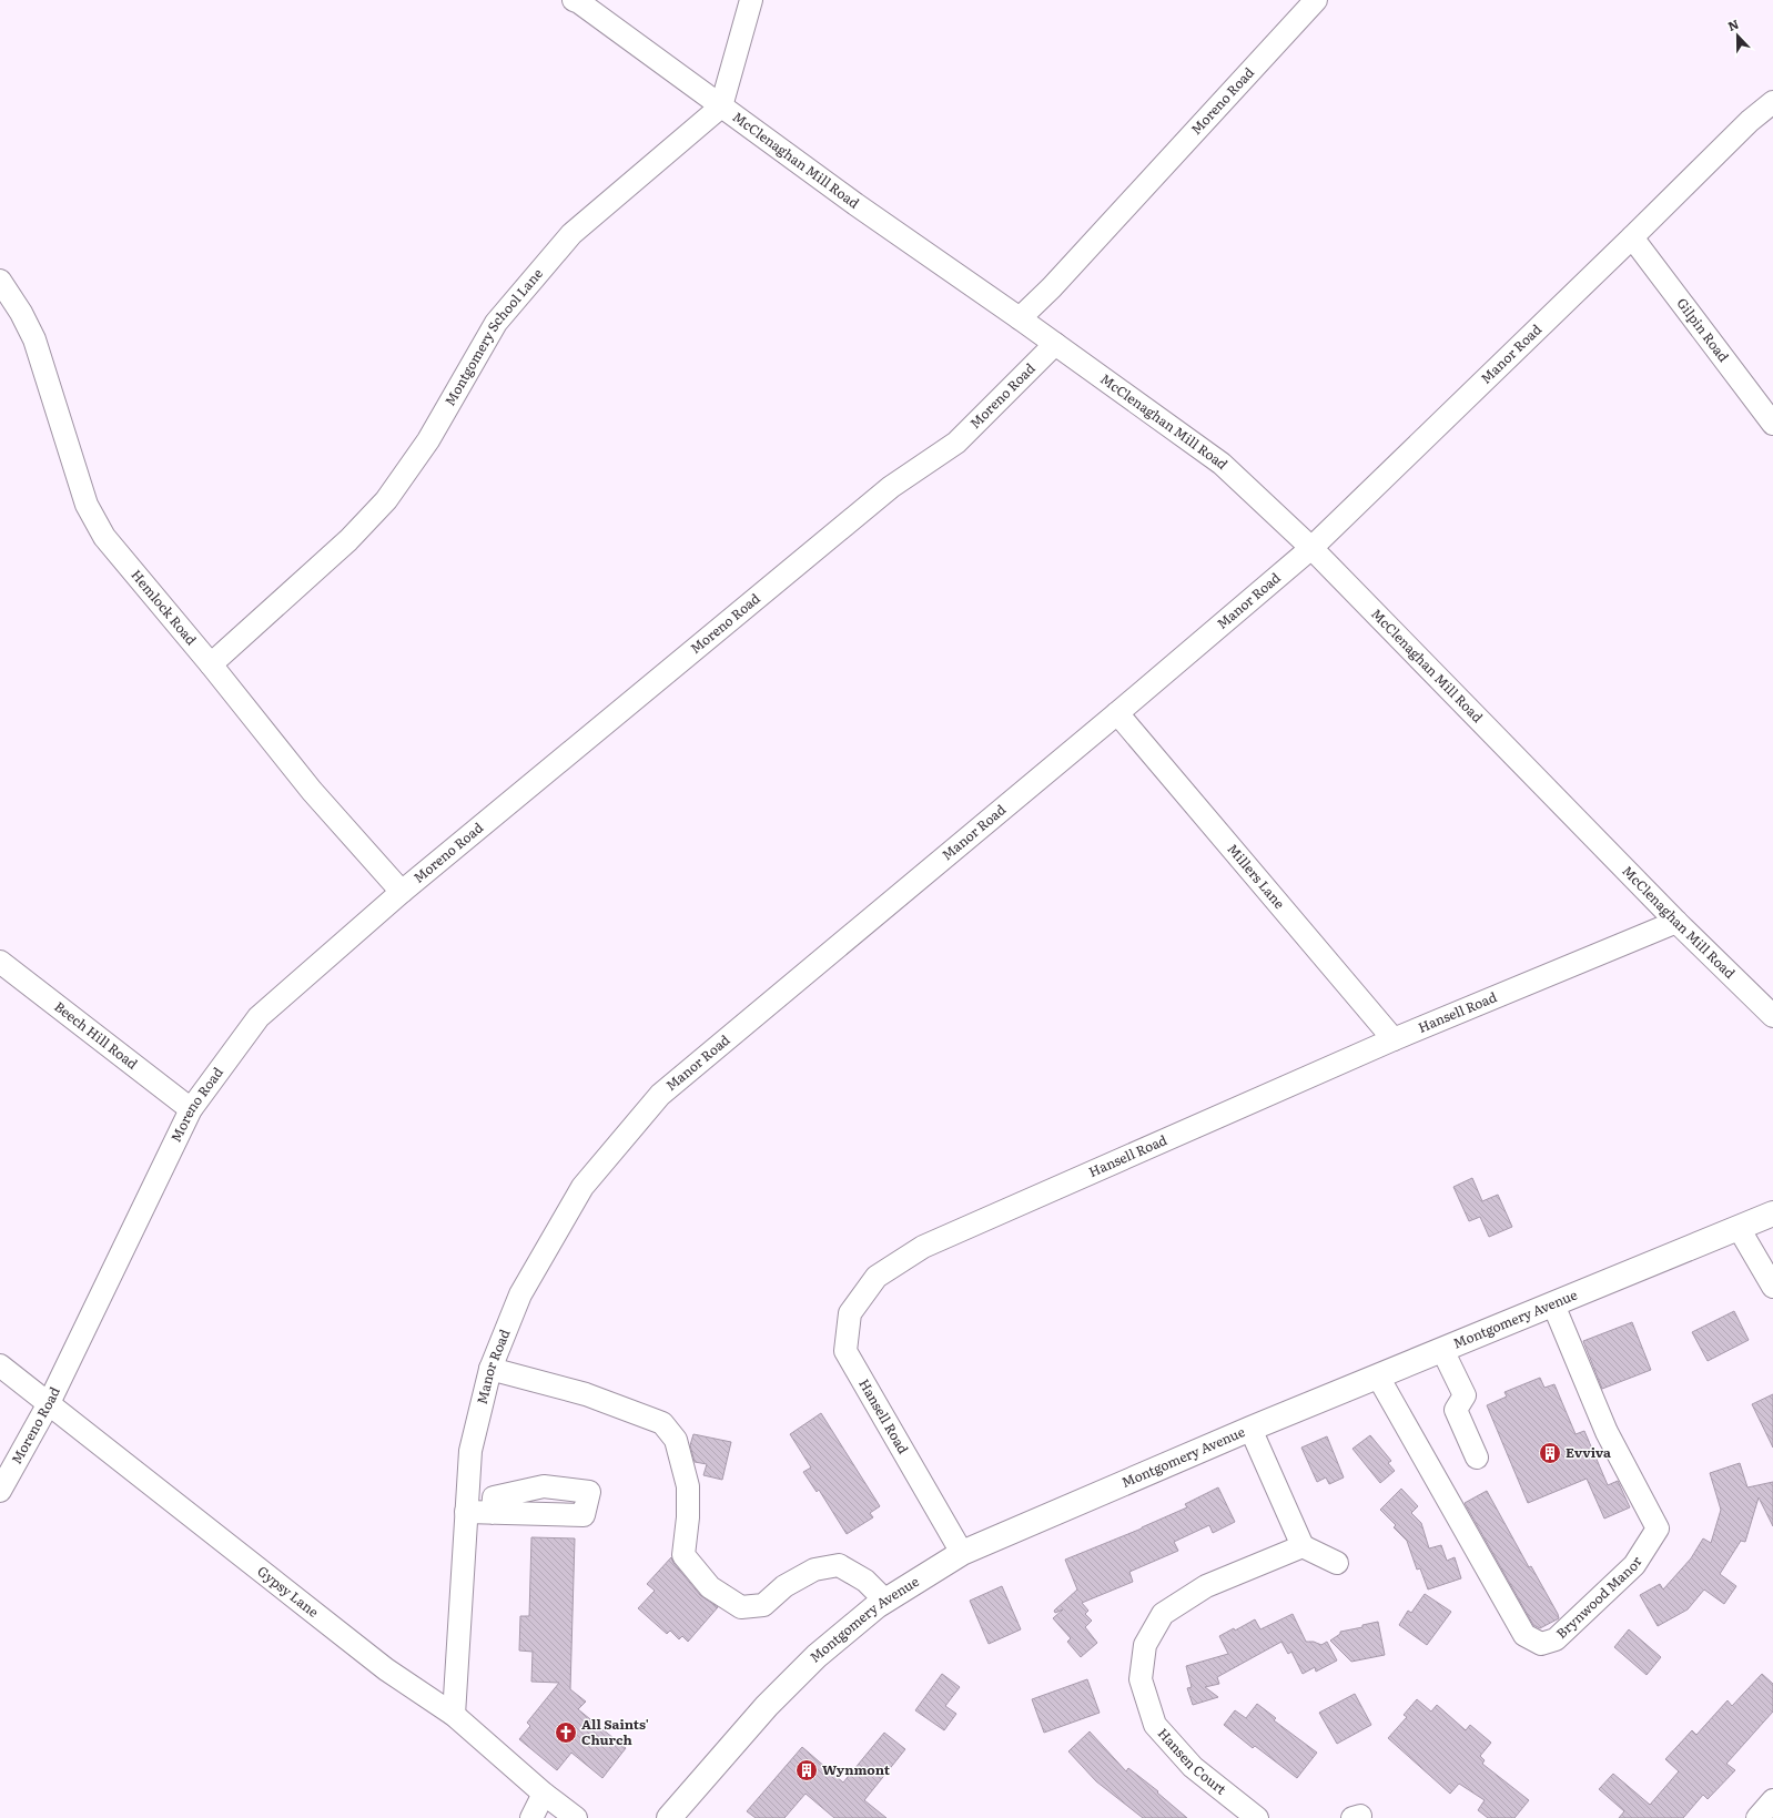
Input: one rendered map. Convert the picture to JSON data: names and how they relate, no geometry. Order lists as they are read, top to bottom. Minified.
{"streets":{"main road":["Montgomery Avenue"],"street":["Moreno Road","McClenaghan Mill Road","Gilpin Road","Montgomery School Lane","Manor Road","Hemlock Road","Millers Lane","Hansell Road","Beech Hill Road","Gypsy Lane","Brynwood Manor","Hansen Court"]},"crossings":[["Moreno Road","McClenaghan Mill Road"],["Moreno Road","Hemlock Road"],["Moreno Road","Beech Hill Road"],["Moreno Road","Gypsy Lane"],["McClenaghan Mill Road","Montgomery School Lane"],["McClenaghan Mill Road","Manor Road"],["McClenaghan Mill Road","Hansell Road"],["Gilpin Road","Manor Road"],["Montgomery School Lane","Hemlock Road"],["Manor Road","Millers Lane"],["Manor Road","Gypsy Lane"],["Millers Lane","Hansell Road"],["Hansell Road","Montgomery Avenue"],["Montgomery Avenue","Brynwood Manor"]],"places":{"building":["Evviva","Wynmont"],"church":["All Saints' Church"]},"north":"top"}
